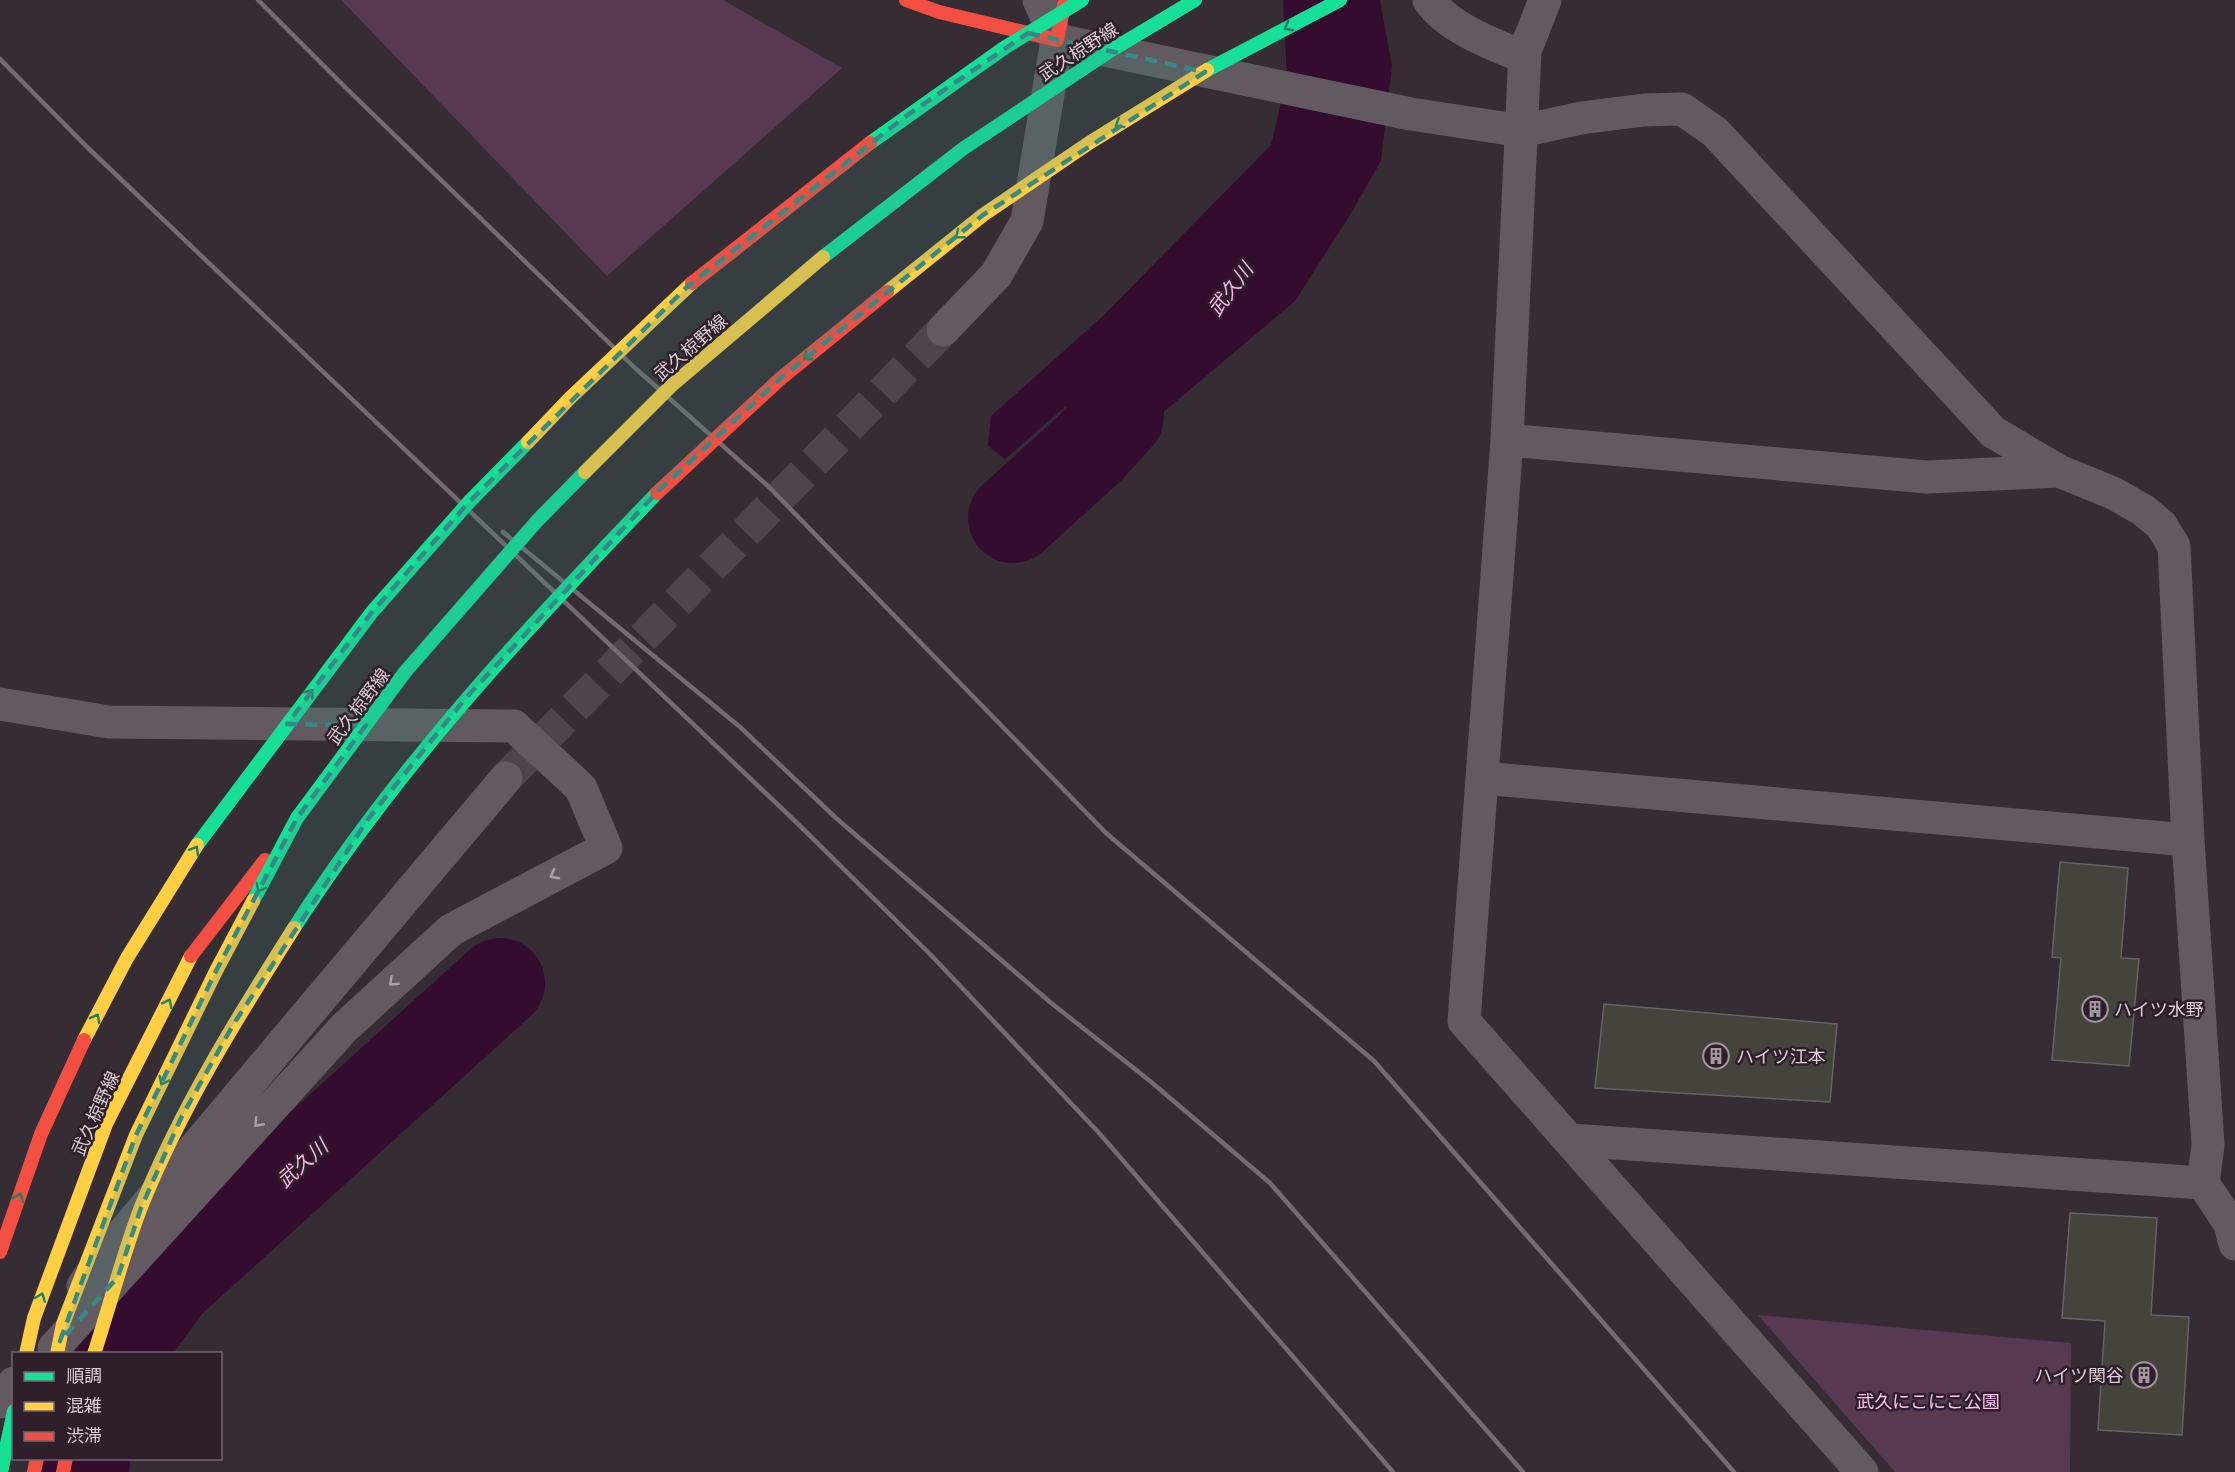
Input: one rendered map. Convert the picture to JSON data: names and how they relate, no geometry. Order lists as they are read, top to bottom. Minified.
{"streets":{"main road":["武久椋野線"]},"water":["武久川"],"parks":["武久にこにこ公園"],"places":{"building":["ハイツ水野","ハイツ江本","ハイツ関谷"]},"legend":["順調","混雑","渋滞"]}
